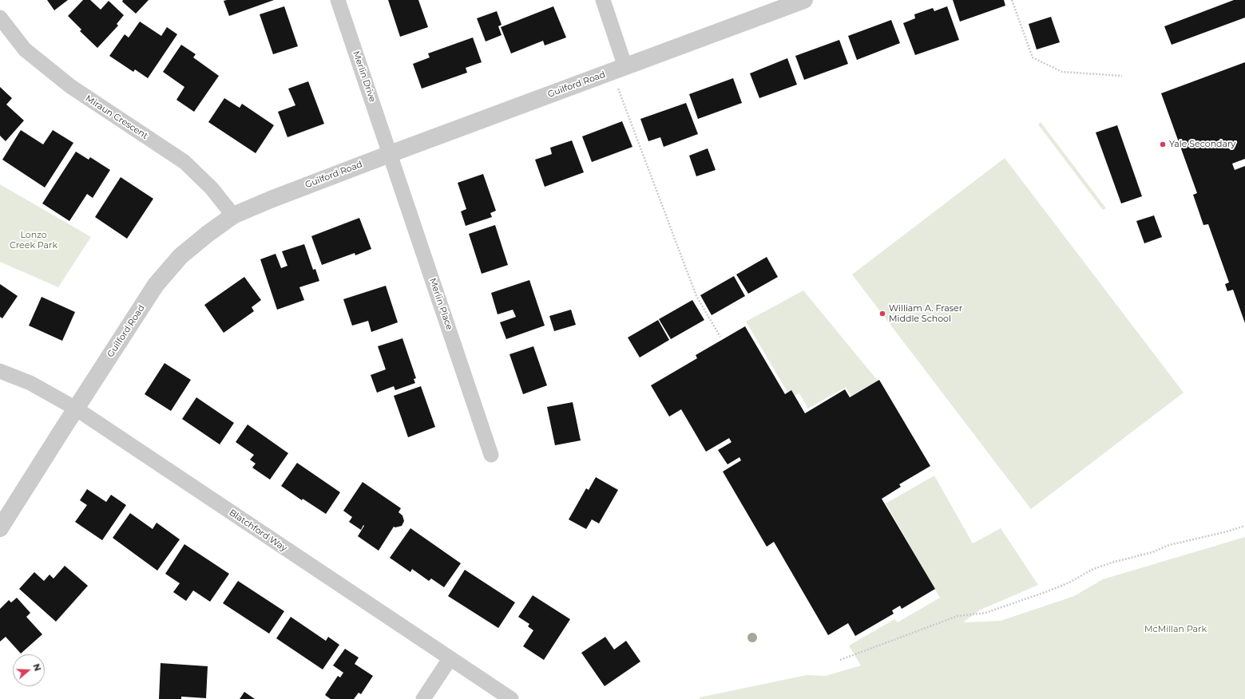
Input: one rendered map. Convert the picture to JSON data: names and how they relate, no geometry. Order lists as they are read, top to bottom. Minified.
{"streets":{"street":["Merlin Drive","Guilford Road","Miraun Crescent","Merlin Place","Blatchford Way"]},"crossings":[["Merlin Drive","Guilford Road"],["Merlin Drive","Merlin Place"],["Guilford Road","Miraun Crescent"],["Guilford Road","Merlin Place"],["Guilford Road","Blatchford Way"]],"parks":["Lonzo Creek Park","McMillan Park"],"places":["Yale Secondary","William A. Fraser Middle School"],"north":"right"}
